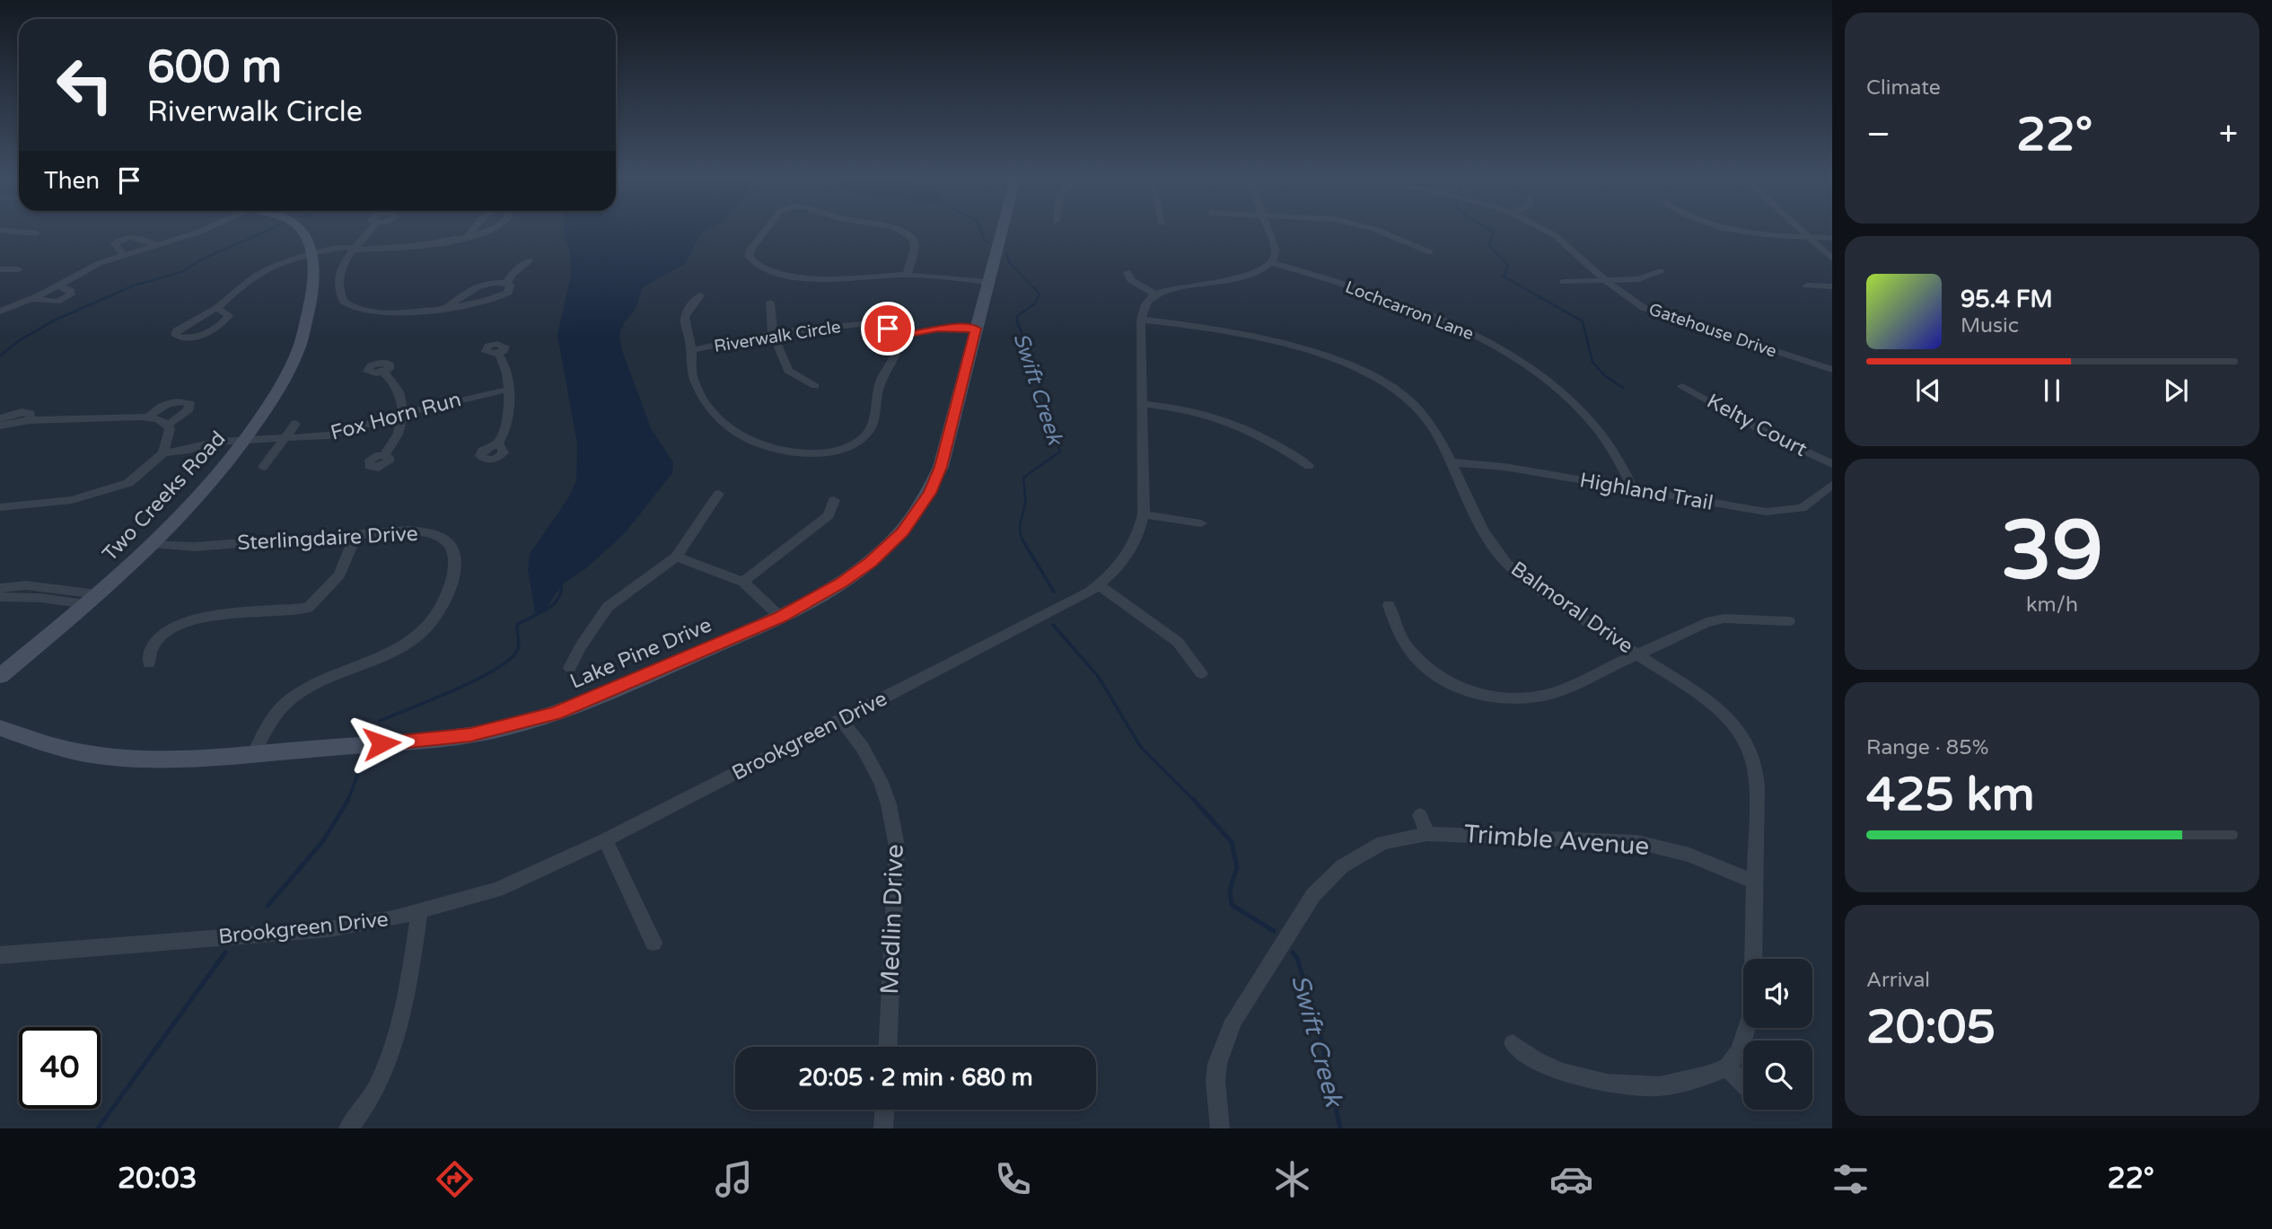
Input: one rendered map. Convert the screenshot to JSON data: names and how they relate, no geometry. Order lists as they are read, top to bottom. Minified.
{"streets":{"street":["Lochcarron Lane","Gatehouse Drive","Riverwalk Circle","Fox Horn Run","Kelty Court","Highland Trail","Two Creeks Road","Sterlingdaire Drive","Balmoral Drive","Lake Pine Drive","Brookgreen Drive","Trimble Avenue","Medlin Drive"]},"crossings":[["Lochcarron Lane","Highland Trail"],["Riverwalk Circle","Lake Pine Drive"],["Fox Horn Run","Two Creeks Road"],["Highland Trail","Balmoral Drive"],["Two Creeks Road","Sterlingdaire Drive"],["Sterlingdaire Drive","Lake Pine Drive"],["Balmoral Drive","Brookgreen Drive"],["Balmoral Drive","Trimble Avenue"],["Brookgreen Drive","Medlin Drive"]],"water":["Swift Creek"],"page":{"tile":["Climate",["39","km/h"],["Range · 85%","425 km"],["Arrival","20:05"]],"turn":["600 m","Riverwalk Circle"],"heat":["−","22°","+"],"then":"Then","song":["95.4 FM","Music"],"limit":"40","trip":"20:05 · 2 min · 680 m","tabs":["20:03","22°"]}}
